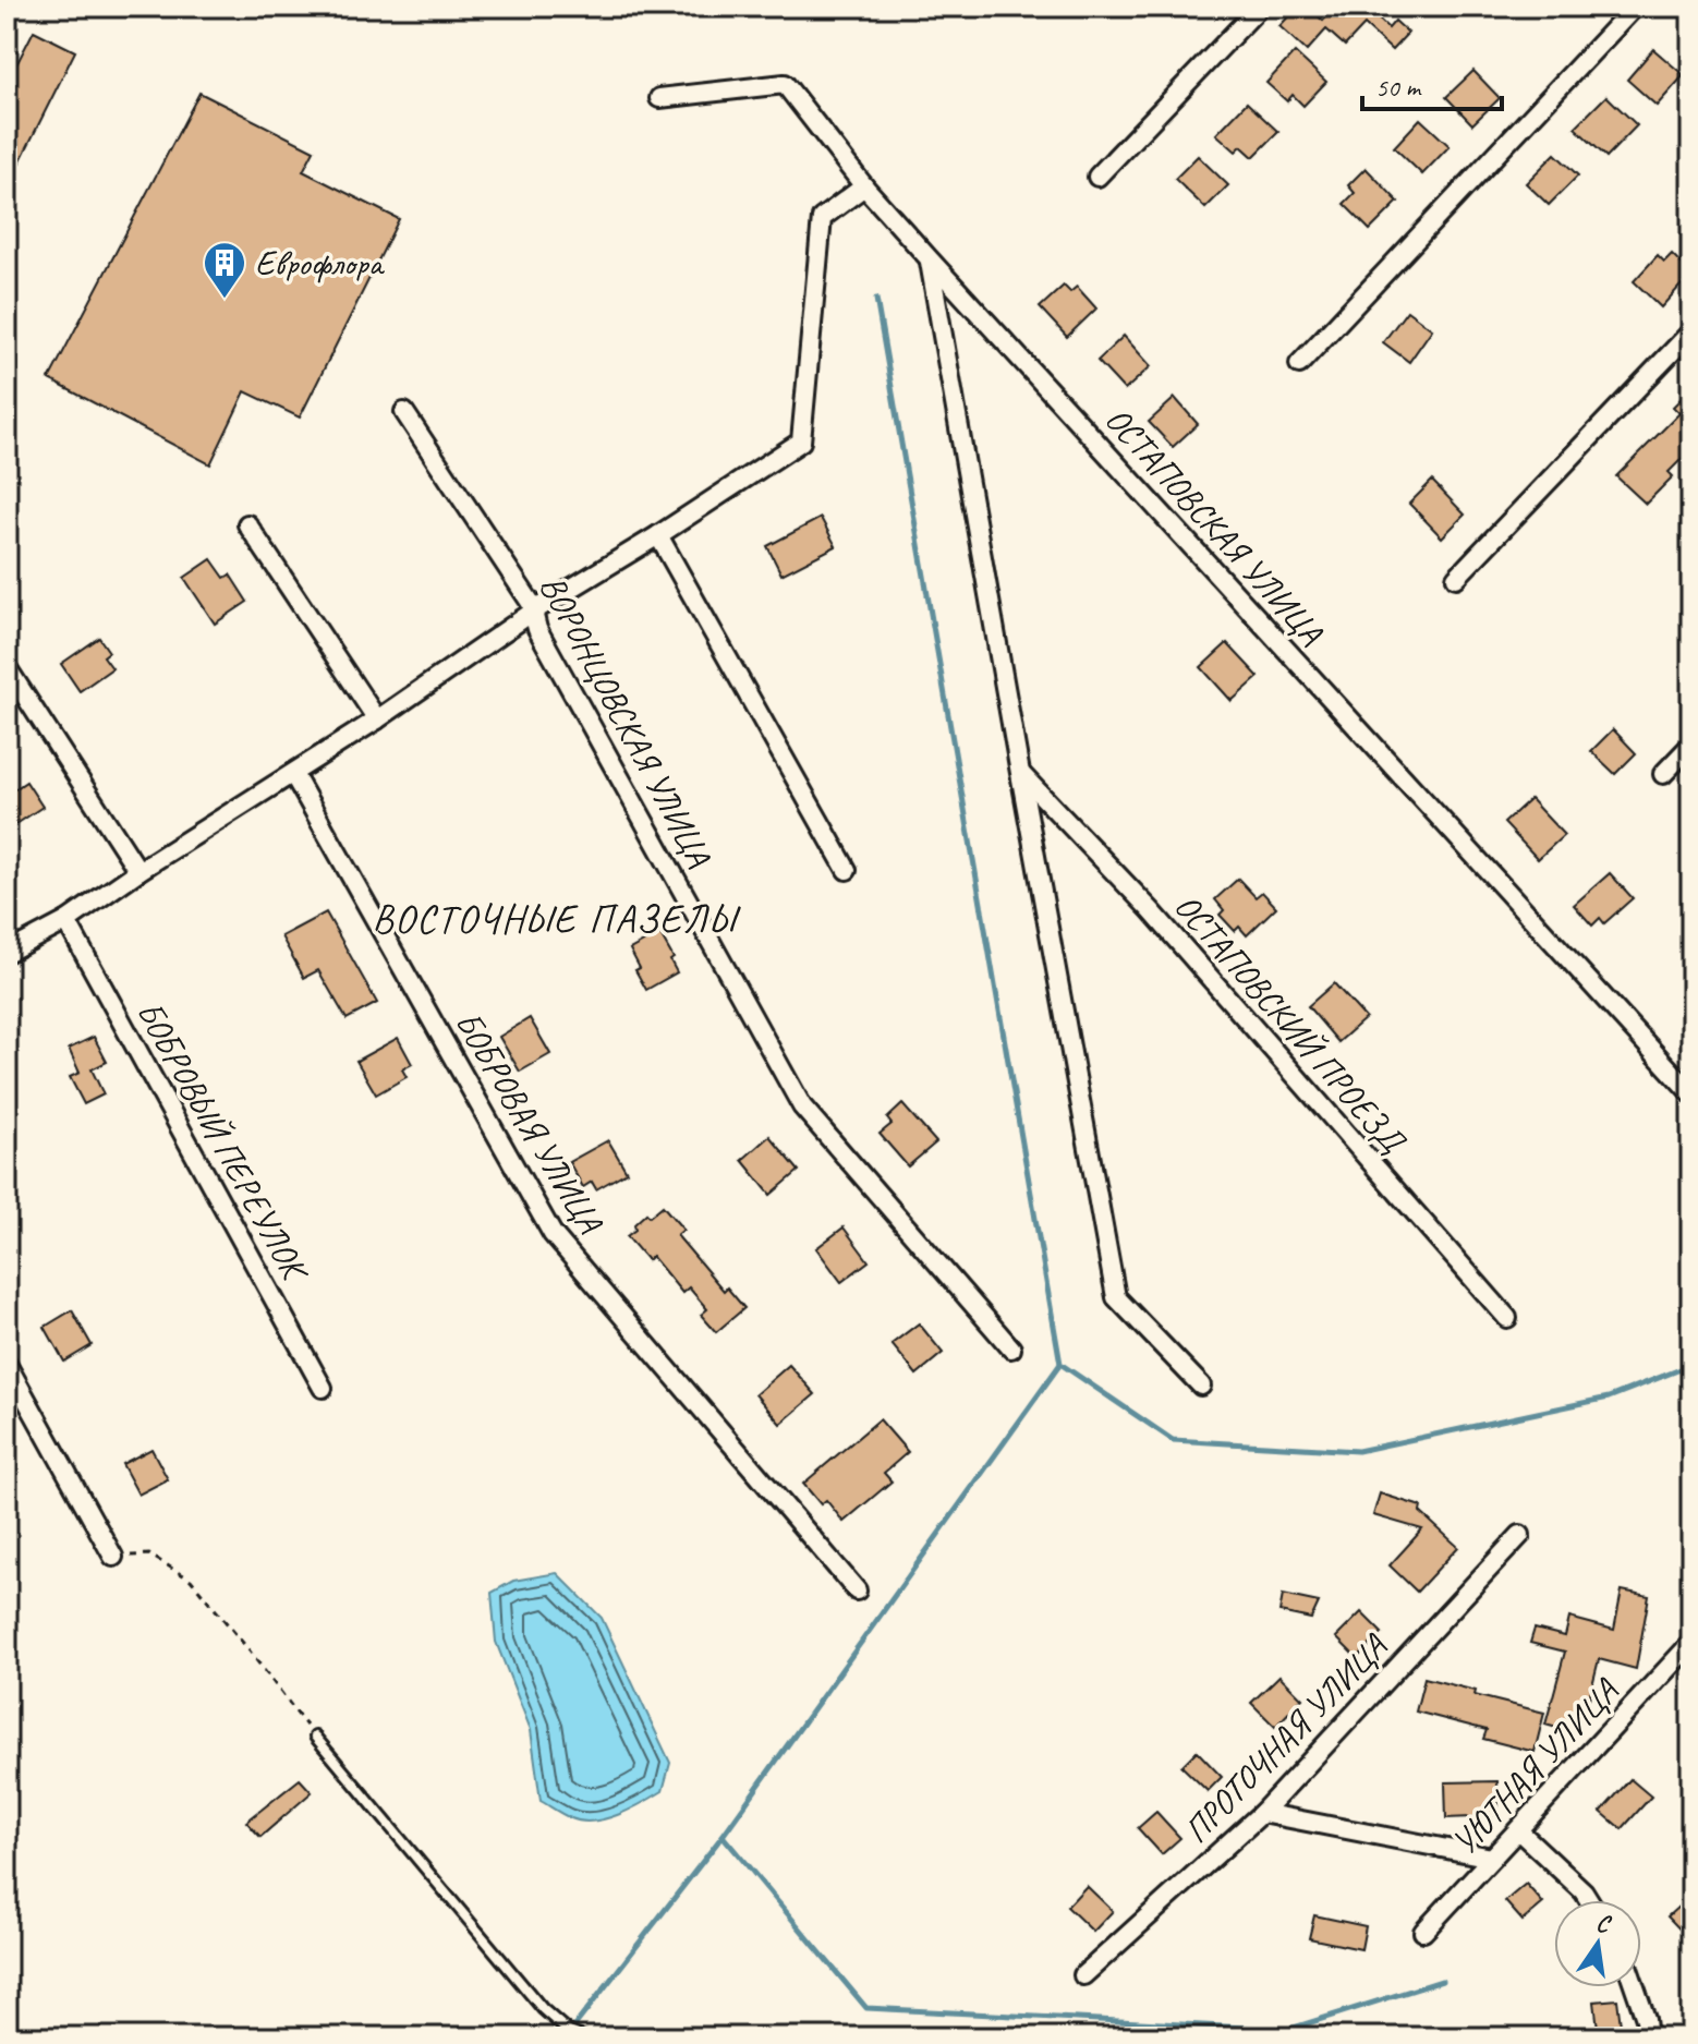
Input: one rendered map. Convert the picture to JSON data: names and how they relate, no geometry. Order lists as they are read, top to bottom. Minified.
{"streets":{"street":["ОСТАПОВСКАЯ УЛИЦА","ВОРОНЦОВСКАЯ УЛИЦА","ОСТАПОВСКИЙ ПРОЕЗД","БОБРОВАЯ УЛИЦА","БОБРОВЫЙ ПЕРЕУЛОК","ПРОТОЧНАЯ УЛИЦА","УЮТНАЯ УЛИЦА"]},"districts":["ВОСТОЧНЫЕ ПАЗЕЛЫ"],"places":{"building":["Еврофлора"]},"scale_bar":"50 m","north":"top"}
